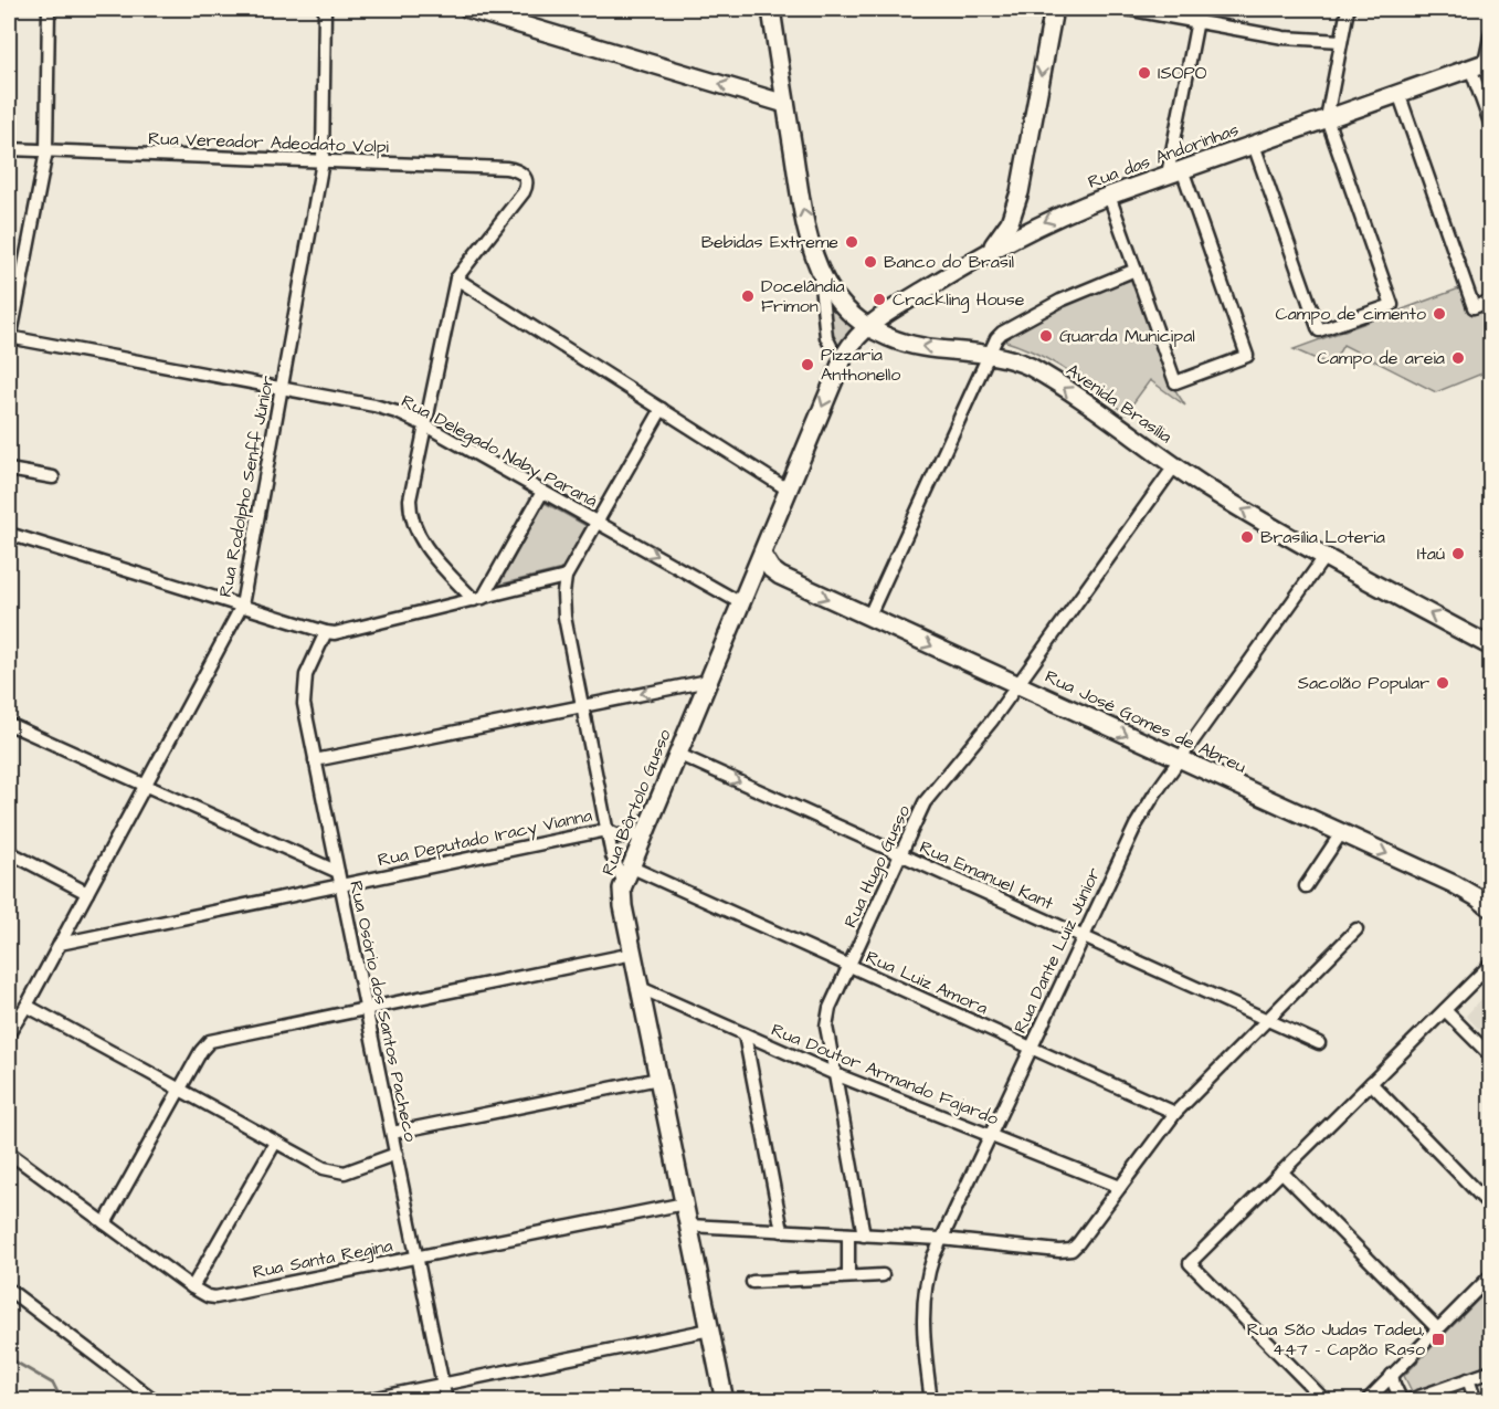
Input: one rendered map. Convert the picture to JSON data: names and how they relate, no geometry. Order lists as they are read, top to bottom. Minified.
{"streets":{"main road":["Rua das Andorinhas","Avenida Brasília","Rua José Gomes de Abreu","Rua Bôrtolo Gusso"],"street":["Rua Vereador Adeodato Volpi","Rua Delegado Naby Paraná","Rua Rodolpho Senff Júnior","Rua Deputado Iracy Vianna","Rua Hugo Gusso","Rua Emanuel Kant","Rua Dante Luiz Júnior","Rua Luiz Amora","Rua Osório dos Santos Pacheco","Rua Doutor Armando Fajardo","Rua Santa Regina"]},"crossings":[["Rua Vereador Adeodato Volpi","Rua Rodolpho Senff Júnior"],["Rua das Andorinhas","Avenida Brasília"],["Rua das Andorinhas","Rua Bôrtolo Gusso"],["Avenida Brasília","Rua Bôrtolo Gusso"],["Avenida Brasília","Rua Hugo Gusso"],["Avenida Brasília","Rua Dante Luiz Júnior"],["Rua Delegado Naby Paraná","Rua Rodolpho Senff Júnior"],["Rua Delegado Naby Paraná","Rua Bôrtolo Gusso"],["Rua Rodolpho Senff Júnior","Rua Deputado Iracy Vianna"],["Rua José Gomes de Abreu","Rua Bôrtolo Gusso"],["Rua José Gomes de Abreu","Rua Hugo Gusso"],["Rua José Gomes de Abreu","Rua Dante Luiz Júnior"],["Rua Bôrtolo Gusso","Rua Deputado Iracy Vianna"],["Rua Bôrtolo Gusso","Rua Emanuel Kant"],["Rua Bôrtolo Gusso","Rua Luiz Amora"],["Rua Bôrtolo Gusso","Rua Doutor Armando Fajardo"],["Rua Bôrtolo Gusso","Rua Santa Regina"],["Rua Deputado Iracy Vianna","Rua Osório dos Santos Pacheco"],["Rua Hugo Gusso","Rua Emanuel Kant"],["Rua Hugo Gusso","Rua Luiz Amora"],["Rua Hugo Gusso","Rua Doutor Armando Fajardo"],["Rua Emanuel Kant","Rua Dante Luiz Júnior"],["Rua Dante Luiz Júnior","Rua Luiz Amora"],["Rua Dante Luiz Júnior","Rua Doutor Armando Fajardo"],["Rua Osório dos Santos Pacheco","Rua Santa Regina"]],"one_way":["Avenida Brasília","Rua José Gomes de Abreu"],"places":{"other":["ISOPO","Bebidas Extreme","Banco do Brasil","Docelândia Frimon","Crackling House","Campo de cimento","Guarda Municipal","Campo de areia","Pizzaria Anthonello","Brasília Loteria","Itaú","Sacolão Popular"],"transit":["Rua São Judas Tadeu, 447 - Capão Raso"]}}
